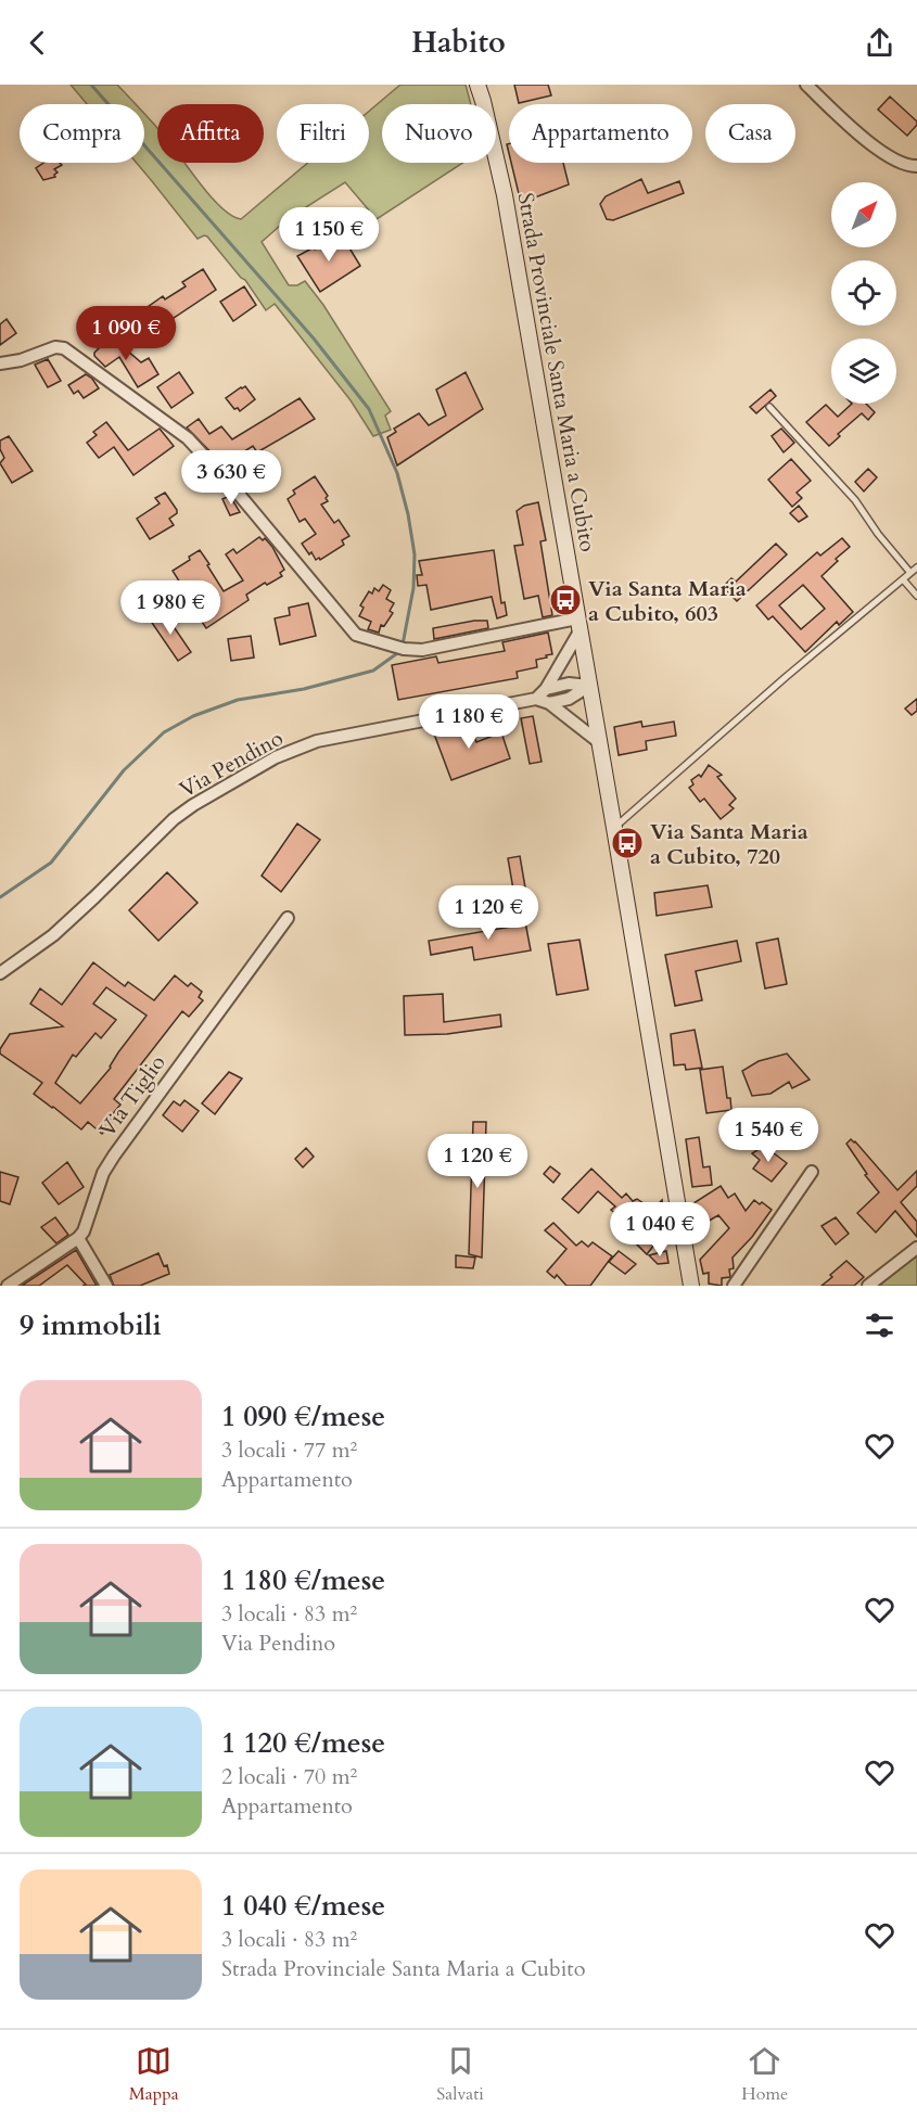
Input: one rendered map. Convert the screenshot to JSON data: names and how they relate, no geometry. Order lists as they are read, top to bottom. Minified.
{"streets":{"main road":["Strada Provinciale Santa Maria a Cubito"],"street":["Via Pendino","Via Tiglio"]},"crossings":[["Strada Provinciale Santa Maria a Cubito","Via Pendino"]],"places":{"bus stop":["Via Santa Maria a Cubito, 603","Via Santa Maria a Cubito, 720"]},"north":"top right","page":{"header":"Habito","chip":["Compra","Affitta","Filtri","Nuovo","Appartamento","Casa"],"price":["1 150 €","1 090 €","3 630 €","1 980 €","1 180 €","1 120 €","1 540 €","1 120 €","1 040 €"],"heading":"9 immobili","list":[{"name":"1 090 €/mese","note":"3 locali · 77 m² · Appartamento"},{"name":"1 180 €/mese","note":"3 locali · 83 m² · Via Pendino"},{"name":"1 120 €/mese","note":"2 locali · 70 m² · Appartamento"},{"name":"1 040 €/mese","note":"3 locali · 83 m² · Strada Provinciale Santa Maria a Cubito"}],"tabs":["Mappa","Salvati","Home"]}}
